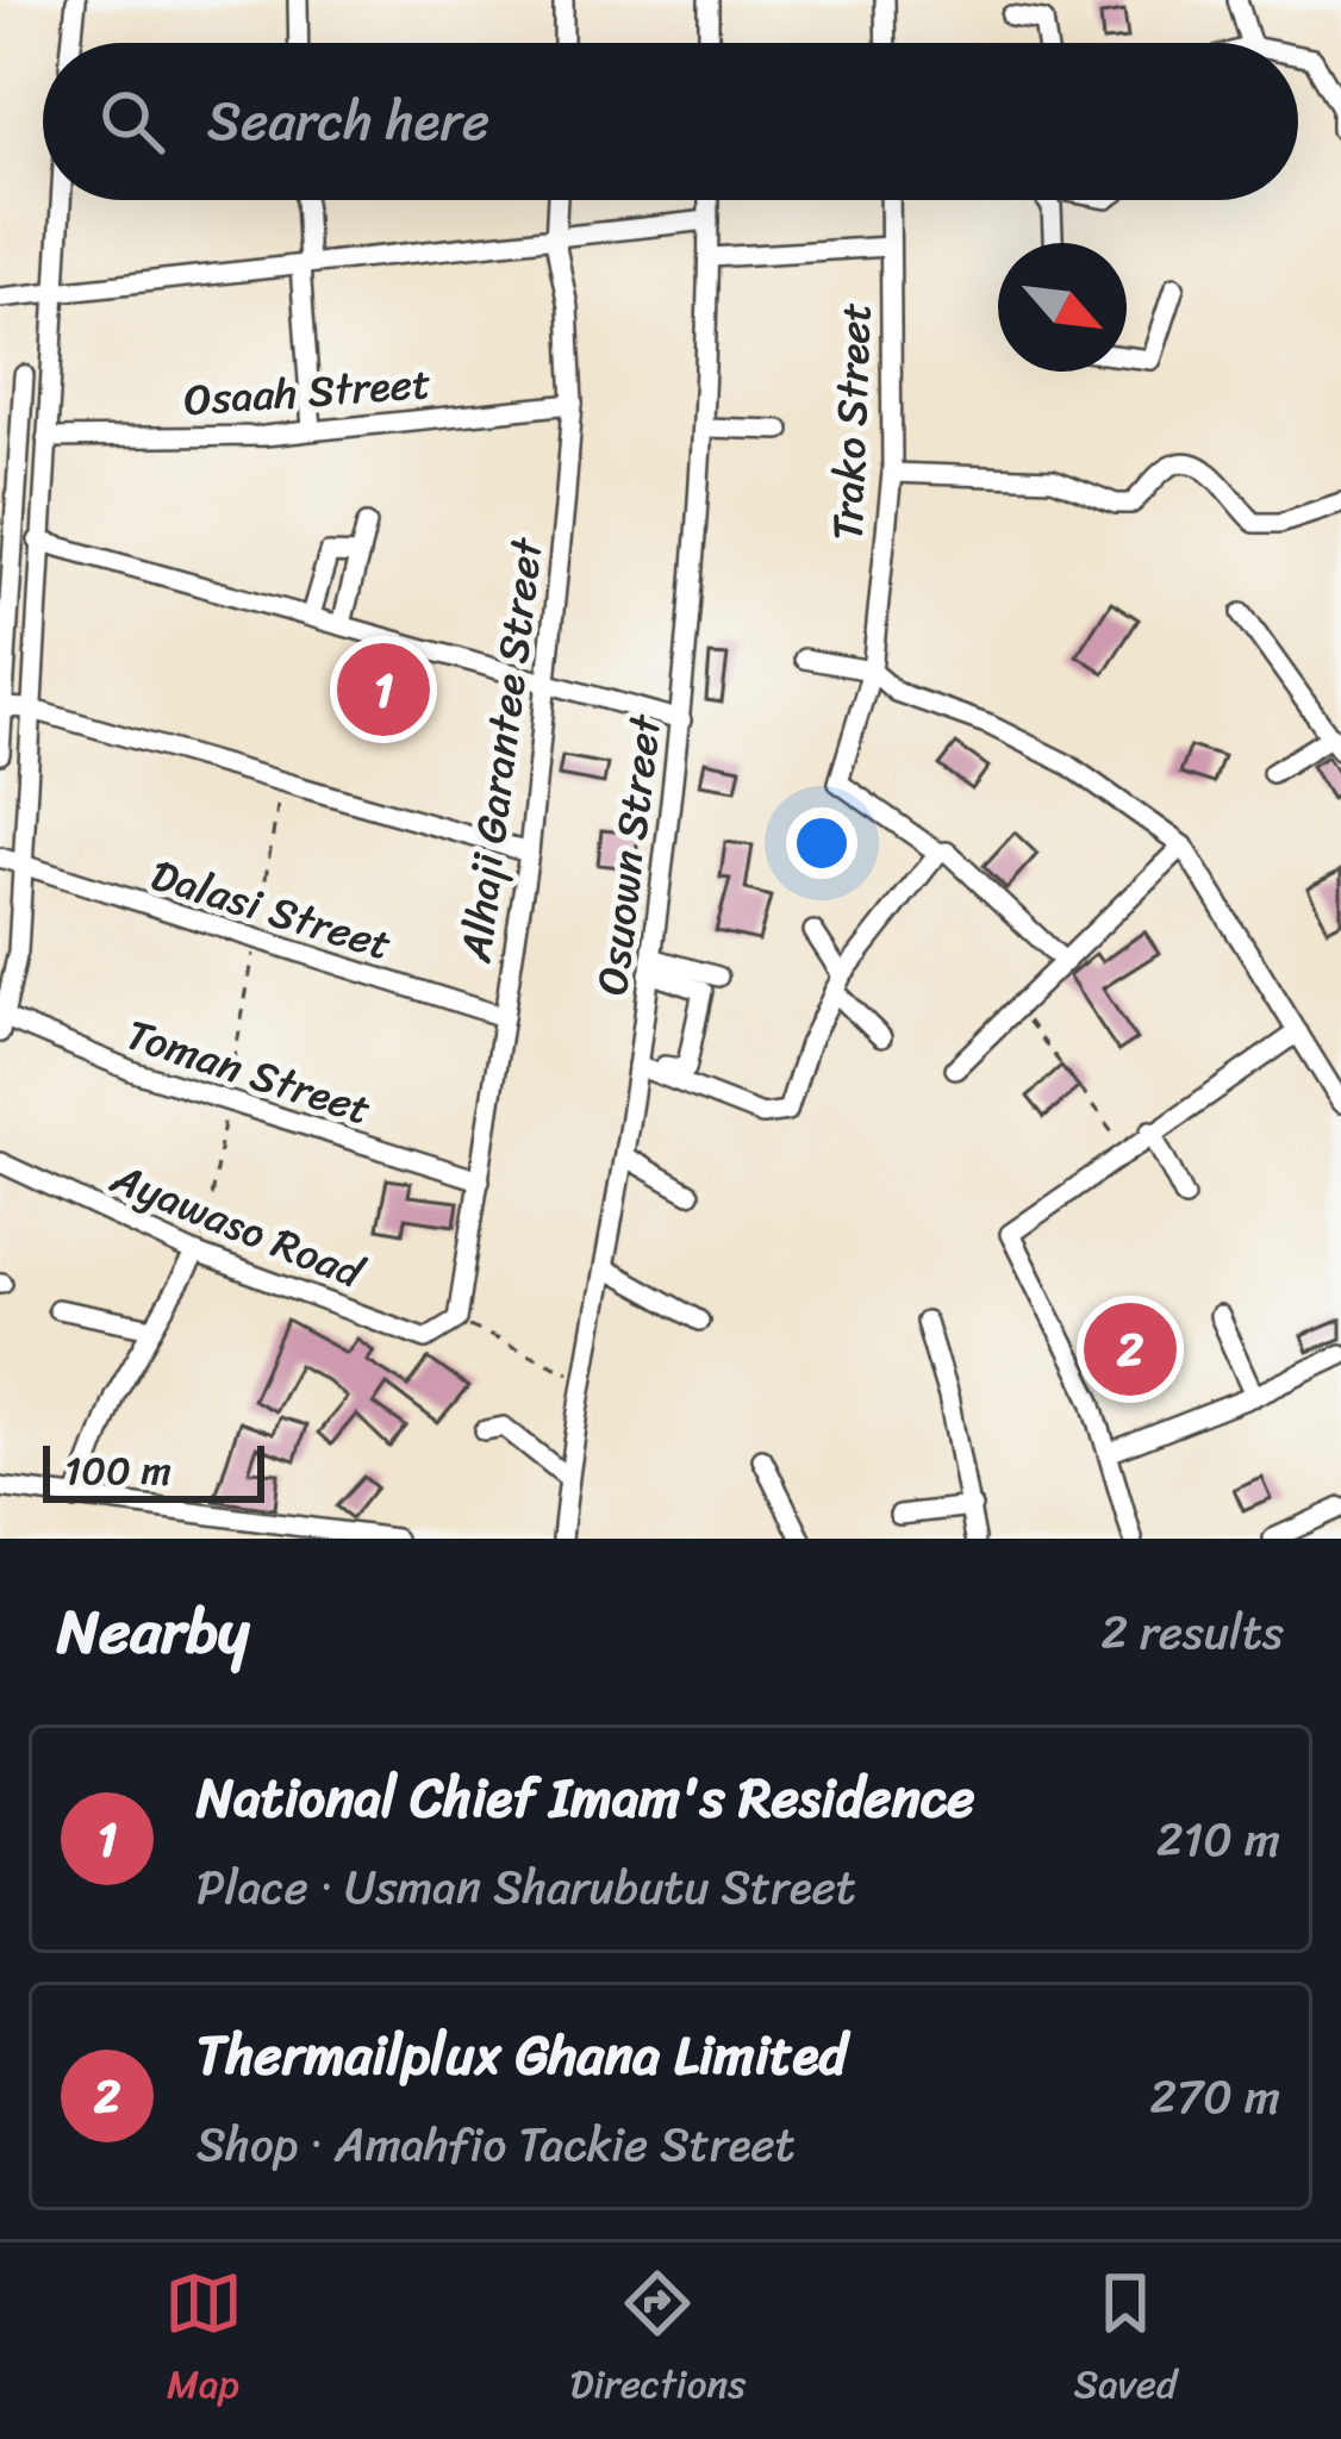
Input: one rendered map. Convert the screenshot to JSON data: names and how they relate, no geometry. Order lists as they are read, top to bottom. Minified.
{"streets":{"street":["Osaah Street","Trako Street","Alhaji Garantee Street","Osuown Street","Dalasi Street","Toman Street","Ayawaso Road"]},"crossings":[["Osaah Street","Alhaji Garantee Street"],["Alhaji Garantee Street","Dalasi Street"],["Alhaji Garantee Street","Toman Street"],["Alhaji Garantee Street","Ayawaso Road"]],"scale_bar":"100 m","north":"bottom right","page":{"search":"Search here","pins":["1","2"],"scale":"100 m","heading":["Nearby","2 results"],"list":[{"mark":"1","name":"National Chief Imam's Residence","note":"Place · Usman Sharubutu Street","value":"210 m"},{"mark":"2","name":"Thermailplux Ghana Limited","note":"Shop · Amahfio Tackie Street","value":"270 m"}],"nav":["Map","Directions","Saved"]}}
